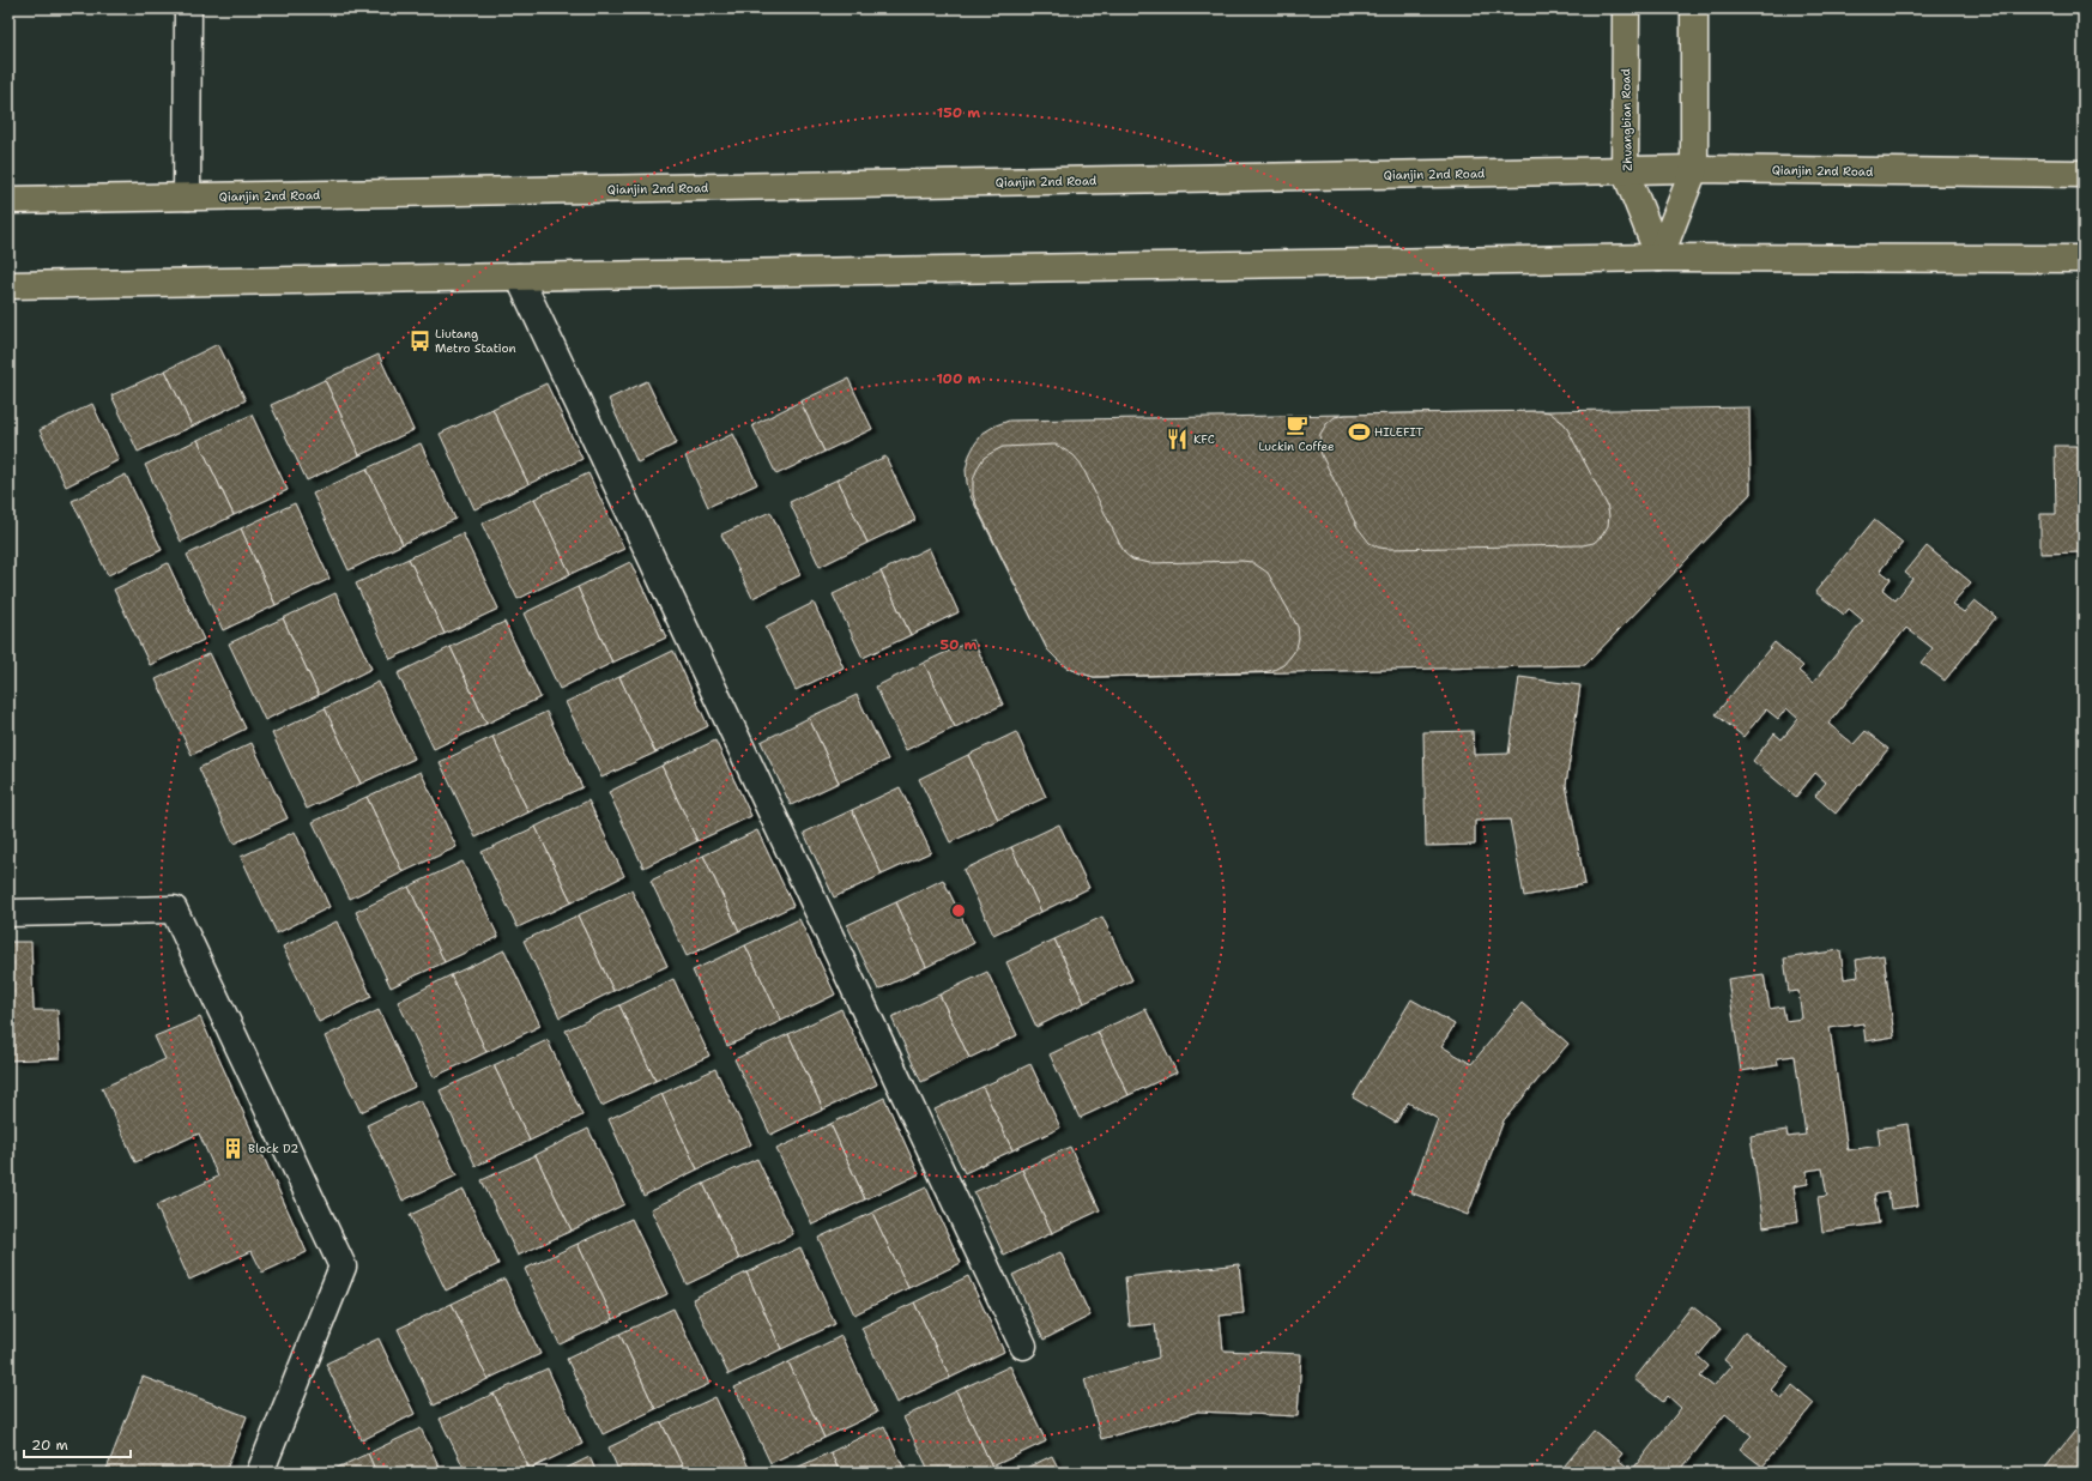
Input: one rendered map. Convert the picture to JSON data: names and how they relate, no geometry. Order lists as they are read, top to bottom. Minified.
{"streets":{"main road":["Zhuangbian Road","Qianjin 2nd Road"]},"crossings":[["Zhuangbian Road","Qianjin 2nd Road"]],"places":{"bus stop":["Liutang Metro Station"],"cafe":["Luckin Coffee"],"sports":["HILEFIT"],"restaurant":["KFC"],"building":["Block D2"]},"scale_bar":"20 m","rings":["150 m","100 m","50 m"]}
